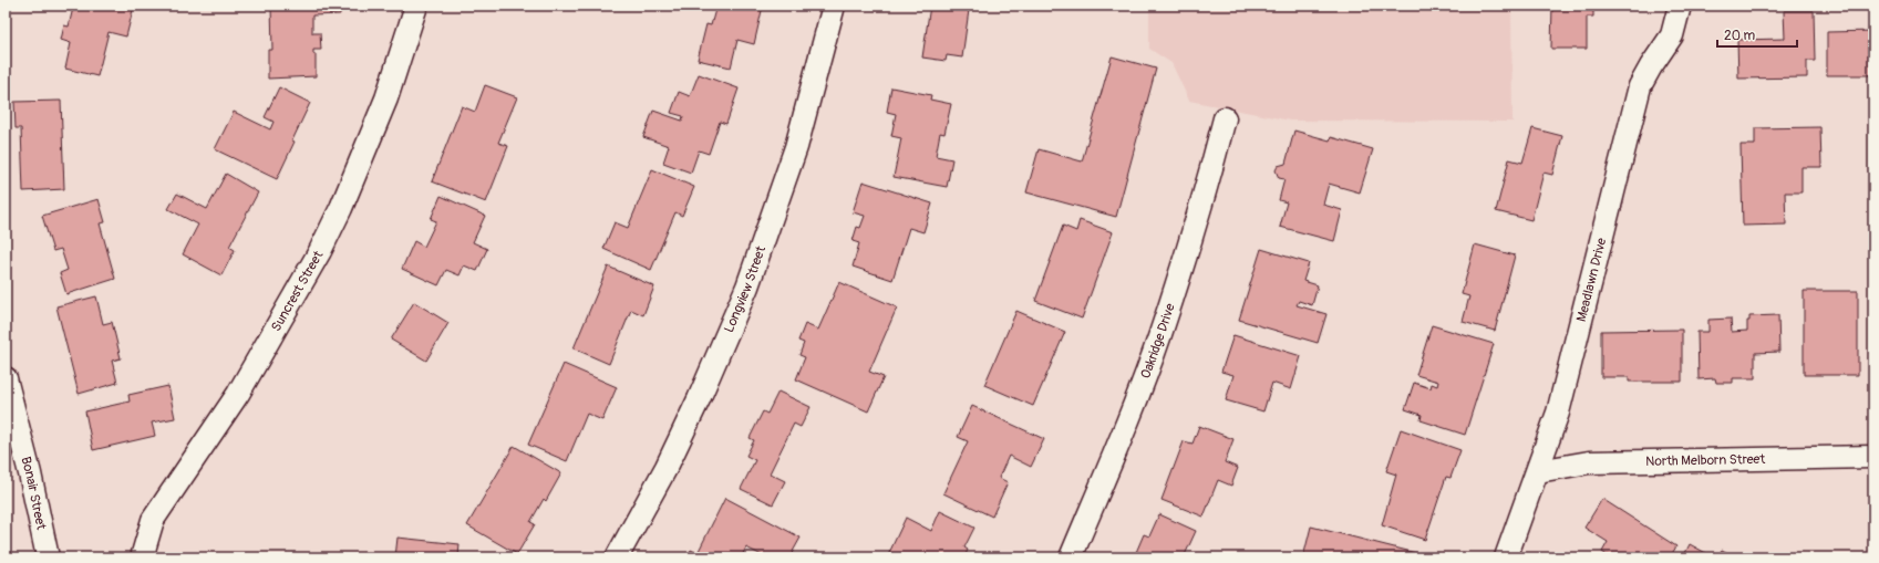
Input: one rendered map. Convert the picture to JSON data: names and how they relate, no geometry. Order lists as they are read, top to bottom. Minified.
{"streets":{"street":["Meadlawn Drive","Longview Street","Suncrest Street","Oakridge Drive","North Melborn Street","Bonair Street"]},"crossings":[["Meadlawn Drive","North Melborn Street"]],"scale_bar":"20 m"}
